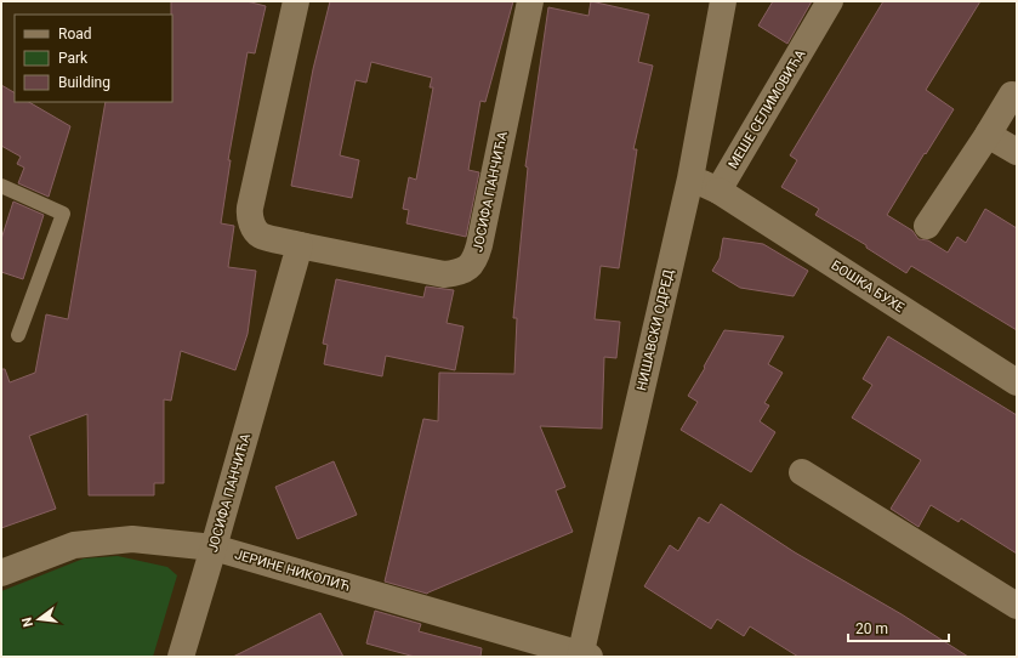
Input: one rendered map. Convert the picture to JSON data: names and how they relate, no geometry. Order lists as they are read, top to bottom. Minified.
{"streets":{"street":["МЕШЕ СЕЛИМОВИЋА","ЈОСИФА ПАНЧИЋА","БОШКА БУХЕ","НИШАВСКИ ОДРЕД","ЈЕРИНЕ НИКОЛИЋ"]},"crossings":[["МЕШЕ СЕЛИМОВИЋА","БОШКА БУХЕ"],["ЈОСИФА ПАНЧИЋА","ЈЕРИНЕ НИКОЛИЋ"],["НИШАВСКИ ОДРЕД","ЈЕРИНЕ НИКОЛИЋ"]],"legend":["Road","Park","Building"],"scale_bar":"20 m","north":"left"}
